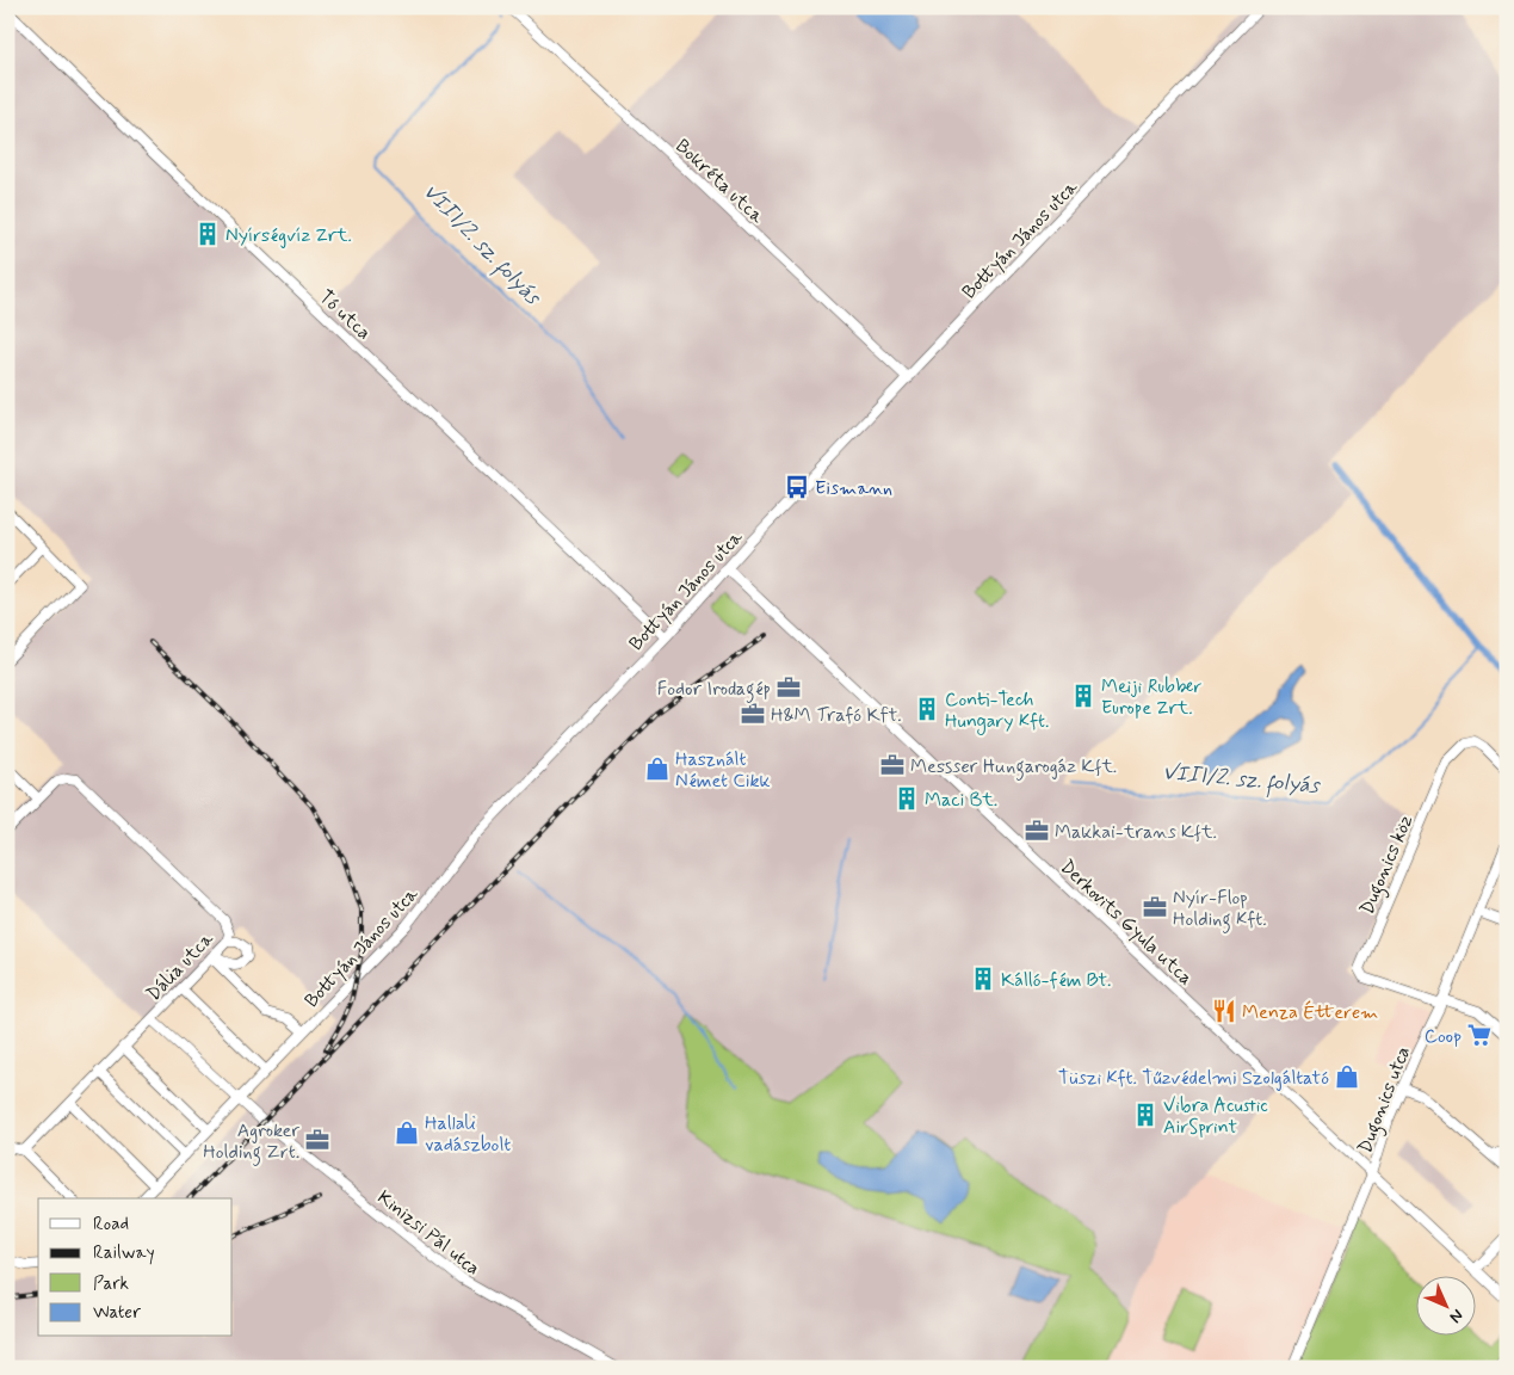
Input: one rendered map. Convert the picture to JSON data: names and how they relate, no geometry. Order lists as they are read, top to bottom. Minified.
{"streets":{"street":["Bokréta utca","Bottyán János utca","Tó utca","Dugonics köz","Derkovits Gyula utca","Dália utca","Dugonics utca","Kinizsi Pál utca"]},"crossings":[["Bokréta utca","Bottyán János utca"],["Bottyán János utca","Tó utca"],["Bottyán János utca","Derkovits Gyula utca"],["Bottyán János utca","Kinizsi Pál utca"],["Dugonics köz","Dugonics utca"],["Derkovits Gyula utca","Dugonics utca"],["Dália utca","Kinizsi Pál utca"]],"water":["VIII/2. sz. folyás"],"places":{"building":["Nyírségvíz Zrt.","Meiji Rubber Europe Zrt.","Conti-Tech Hungary Kft.","Maci Bt.","Kálló-fém Bt.","Vibra Acustic AirSprint"],"bus stop":["Eismann"],"office":["Fodor Irodagép","H&M Trafó Kft.","Messser Hungarogáz Kft.","Makkai-trans Kft.","Nyír-Flop Holding Kft.","Agroker Holding Zrt."],"shop":["Használt Német Cikk","Tüszi Kft. Tűzvédelmi Szolgáltató","Hallali vadászbolt"],"restaurant":["Menza Étterem"],"supermarket":["Coop"]},"legend":["Road","Railway","Park","Water"],"north":"bottom right"}
